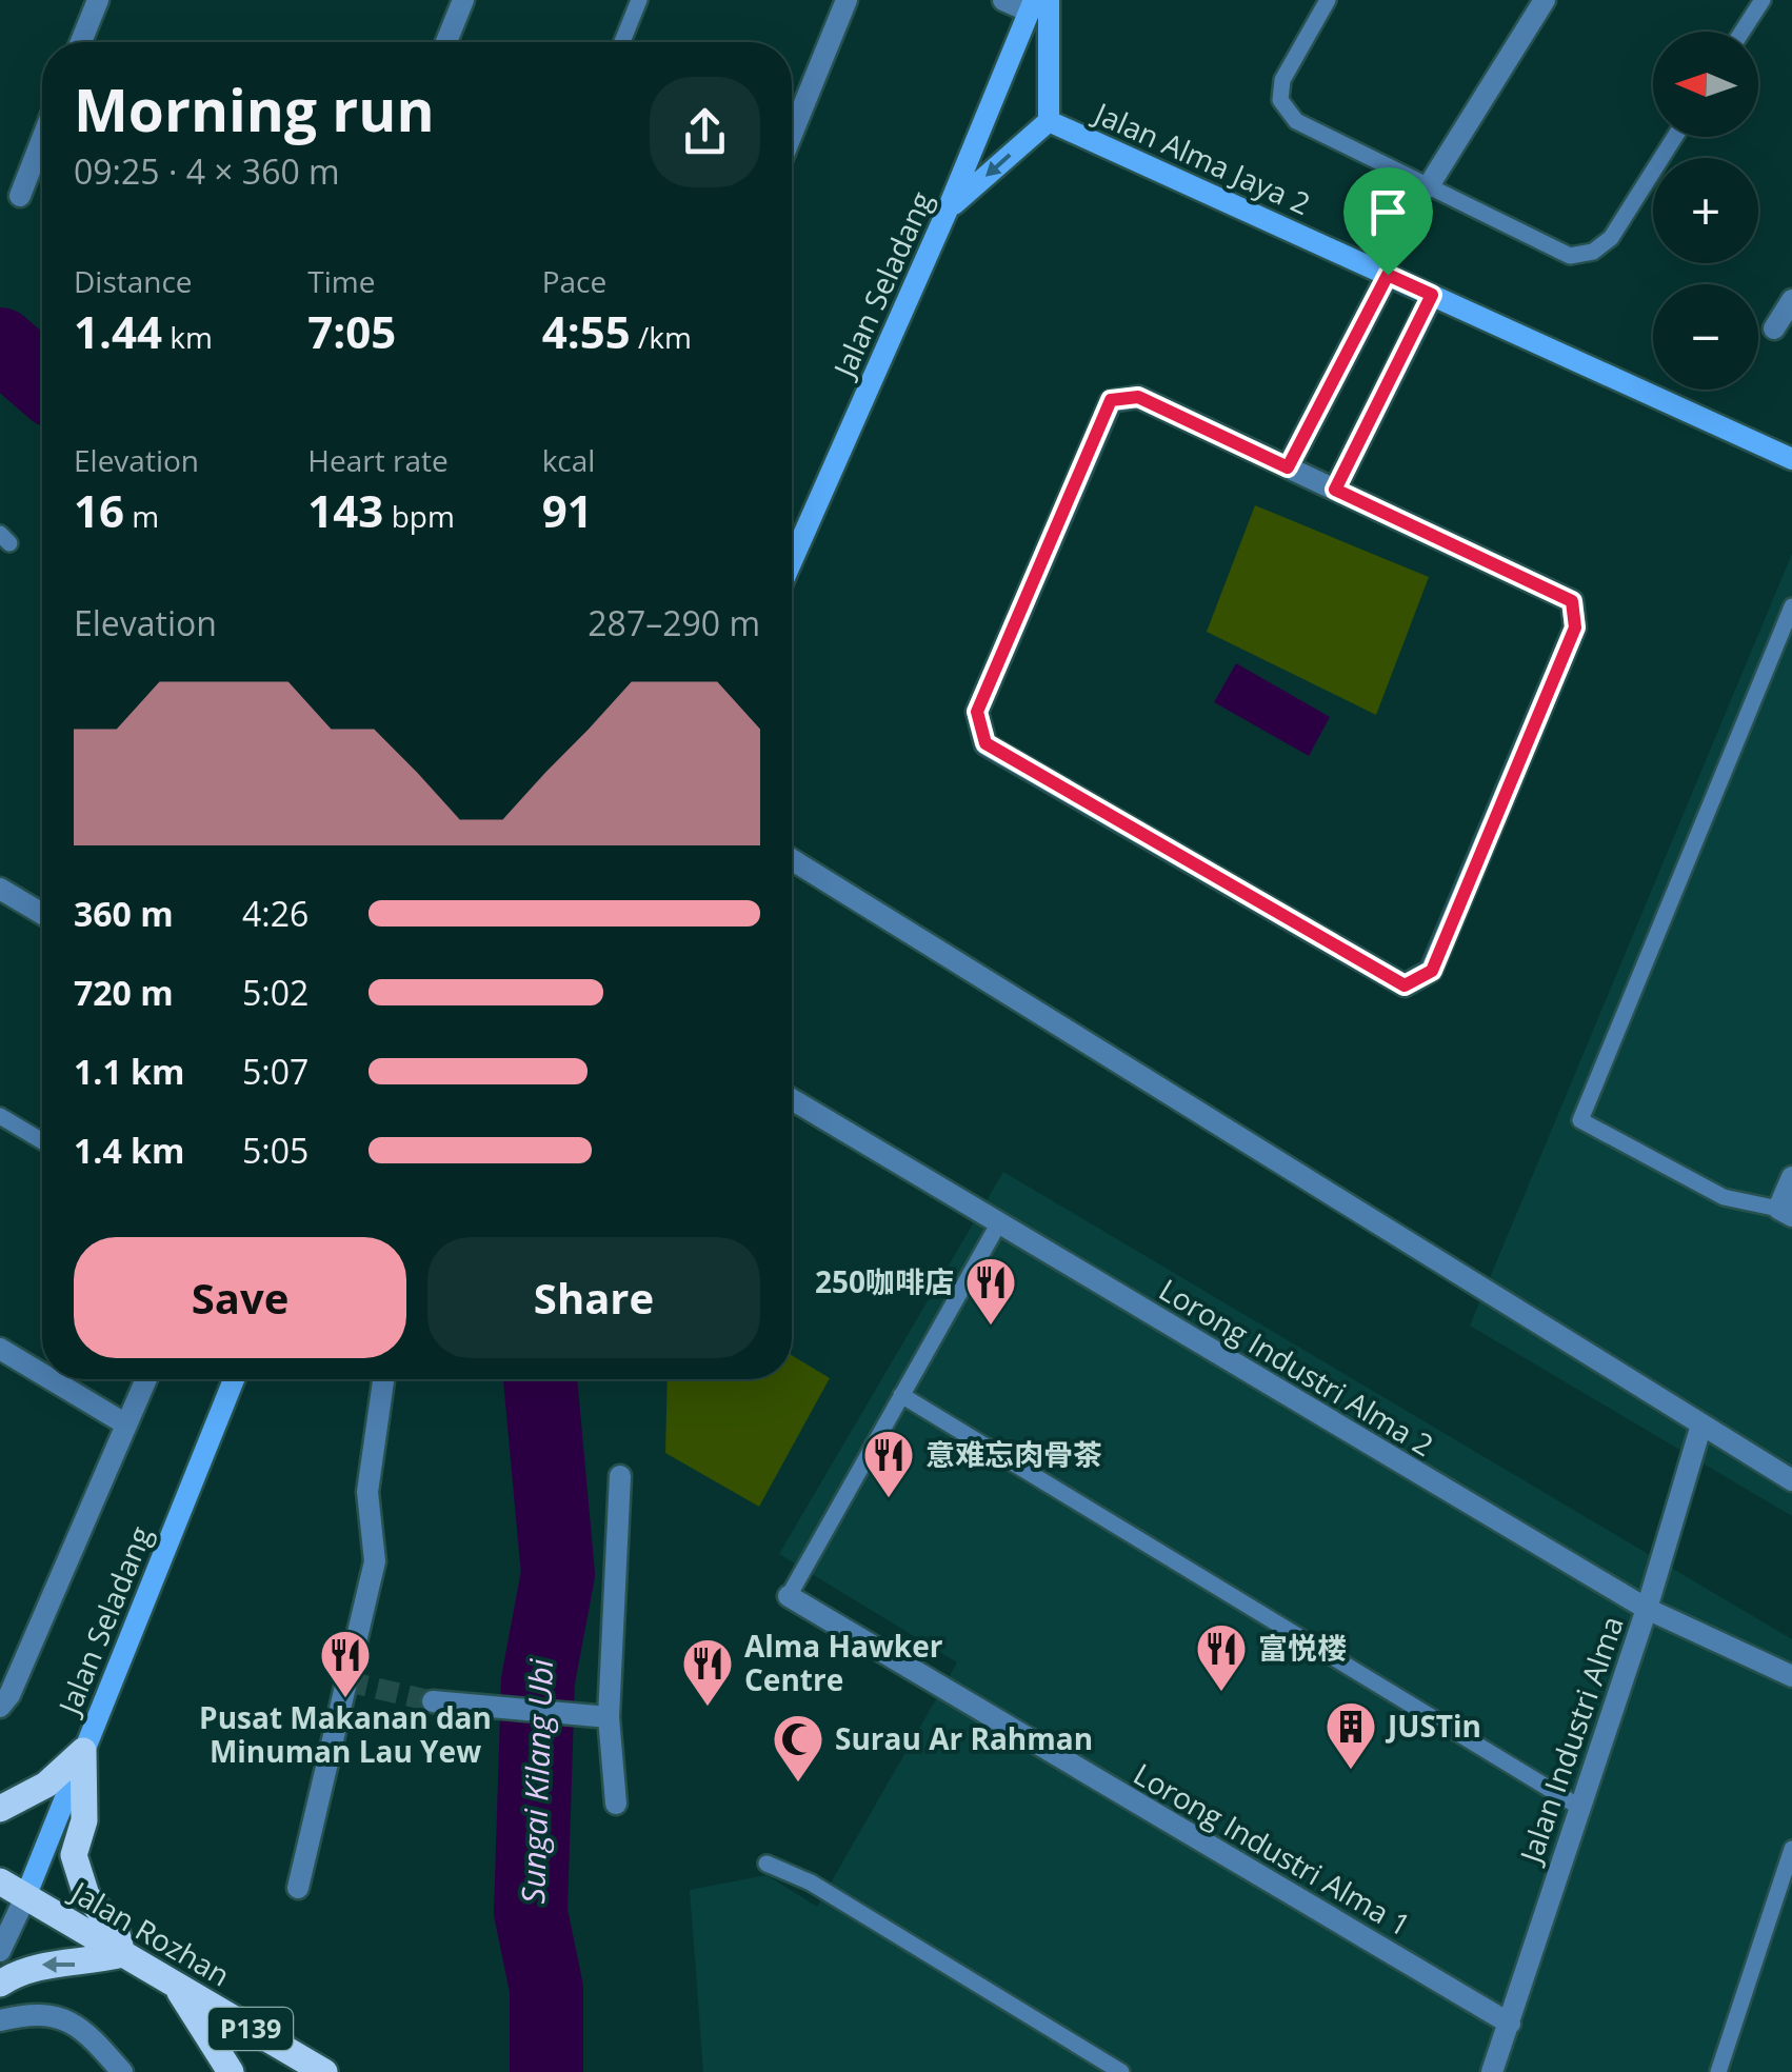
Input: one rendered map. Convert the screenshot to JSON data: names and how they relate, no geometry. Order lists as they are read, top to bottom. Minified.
{"streets":{"main road":["Jalan Rozhan","P139"],"street":["Jalan Alma Jaya 2","Jalan Seladang","Lorong Industri Alma 2","Jalan Industri Alma","Lorong Industri Alma 1"]},"crossings":[["Jalan Alma Jaya 2","Jalan Seladang"],["Jalan Seladang","Jalan Rozhan"],["Lorong Industri Alma 2","Jalan Industri Alma"],["Jalan Industri Alma","Lorong Industri Alma 1"]],"water":["Sungai Kilang Ubi"],"places":{"restaurant":["250咖啡店","意难忘肉骨茶","富悦楼","Pusat Makanan dan Minuman Lau Yew","Alma Hawker Centre"],"building":["JUSTin"],"mosque":["Surau Ar Rahman"]},"north":"left","page":{"map_buttons":["+","−"],"heading":["Morning run","09:25 · 4 × 360 m"],"stats":[["Distance","1.44 km"],["Time","7:05"],["Pace","4:55 /km"],["Elevation","16 m"],["Heart rate","143 bpm"],["kcal","91"]],"chart":["Elevation","287–290 m"],"list":[{"name":"360 m","note":"4:26"},{"name":"720 m","note":"5:02"},{"name":"1.1 km","note":"5:07"},{"name":"1.4 km","note":"5:05"}],"buttons":["Save","Share"]}}
